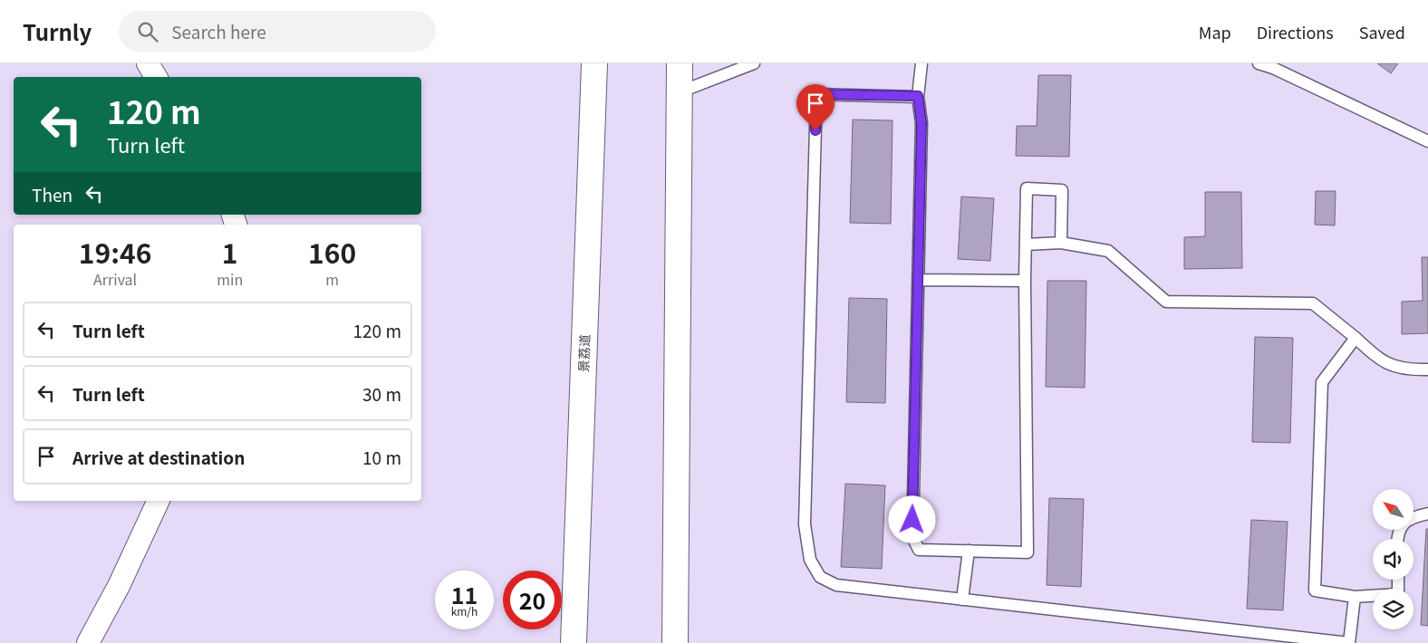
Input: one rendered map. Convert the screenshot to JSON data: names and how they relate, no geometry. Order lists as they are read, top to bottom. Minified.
{"streets":{"main road":["景荔道"]},"north":"top left","page":{"header":"Turnly","search":"Search here","nav":["Map","Directions","Saved"],"turn":["120 m","Turn left"],"then":"Then","eta":["19:46","Arrival","1","min","160","m"],"list":[{"name":"Turn left","value":"120 m"},{"name":"Turn left","value":"30 m"},{"name":"Arrive at destination","value":"10 m"}],"speed":"11 km/h","limit":"20"}}
